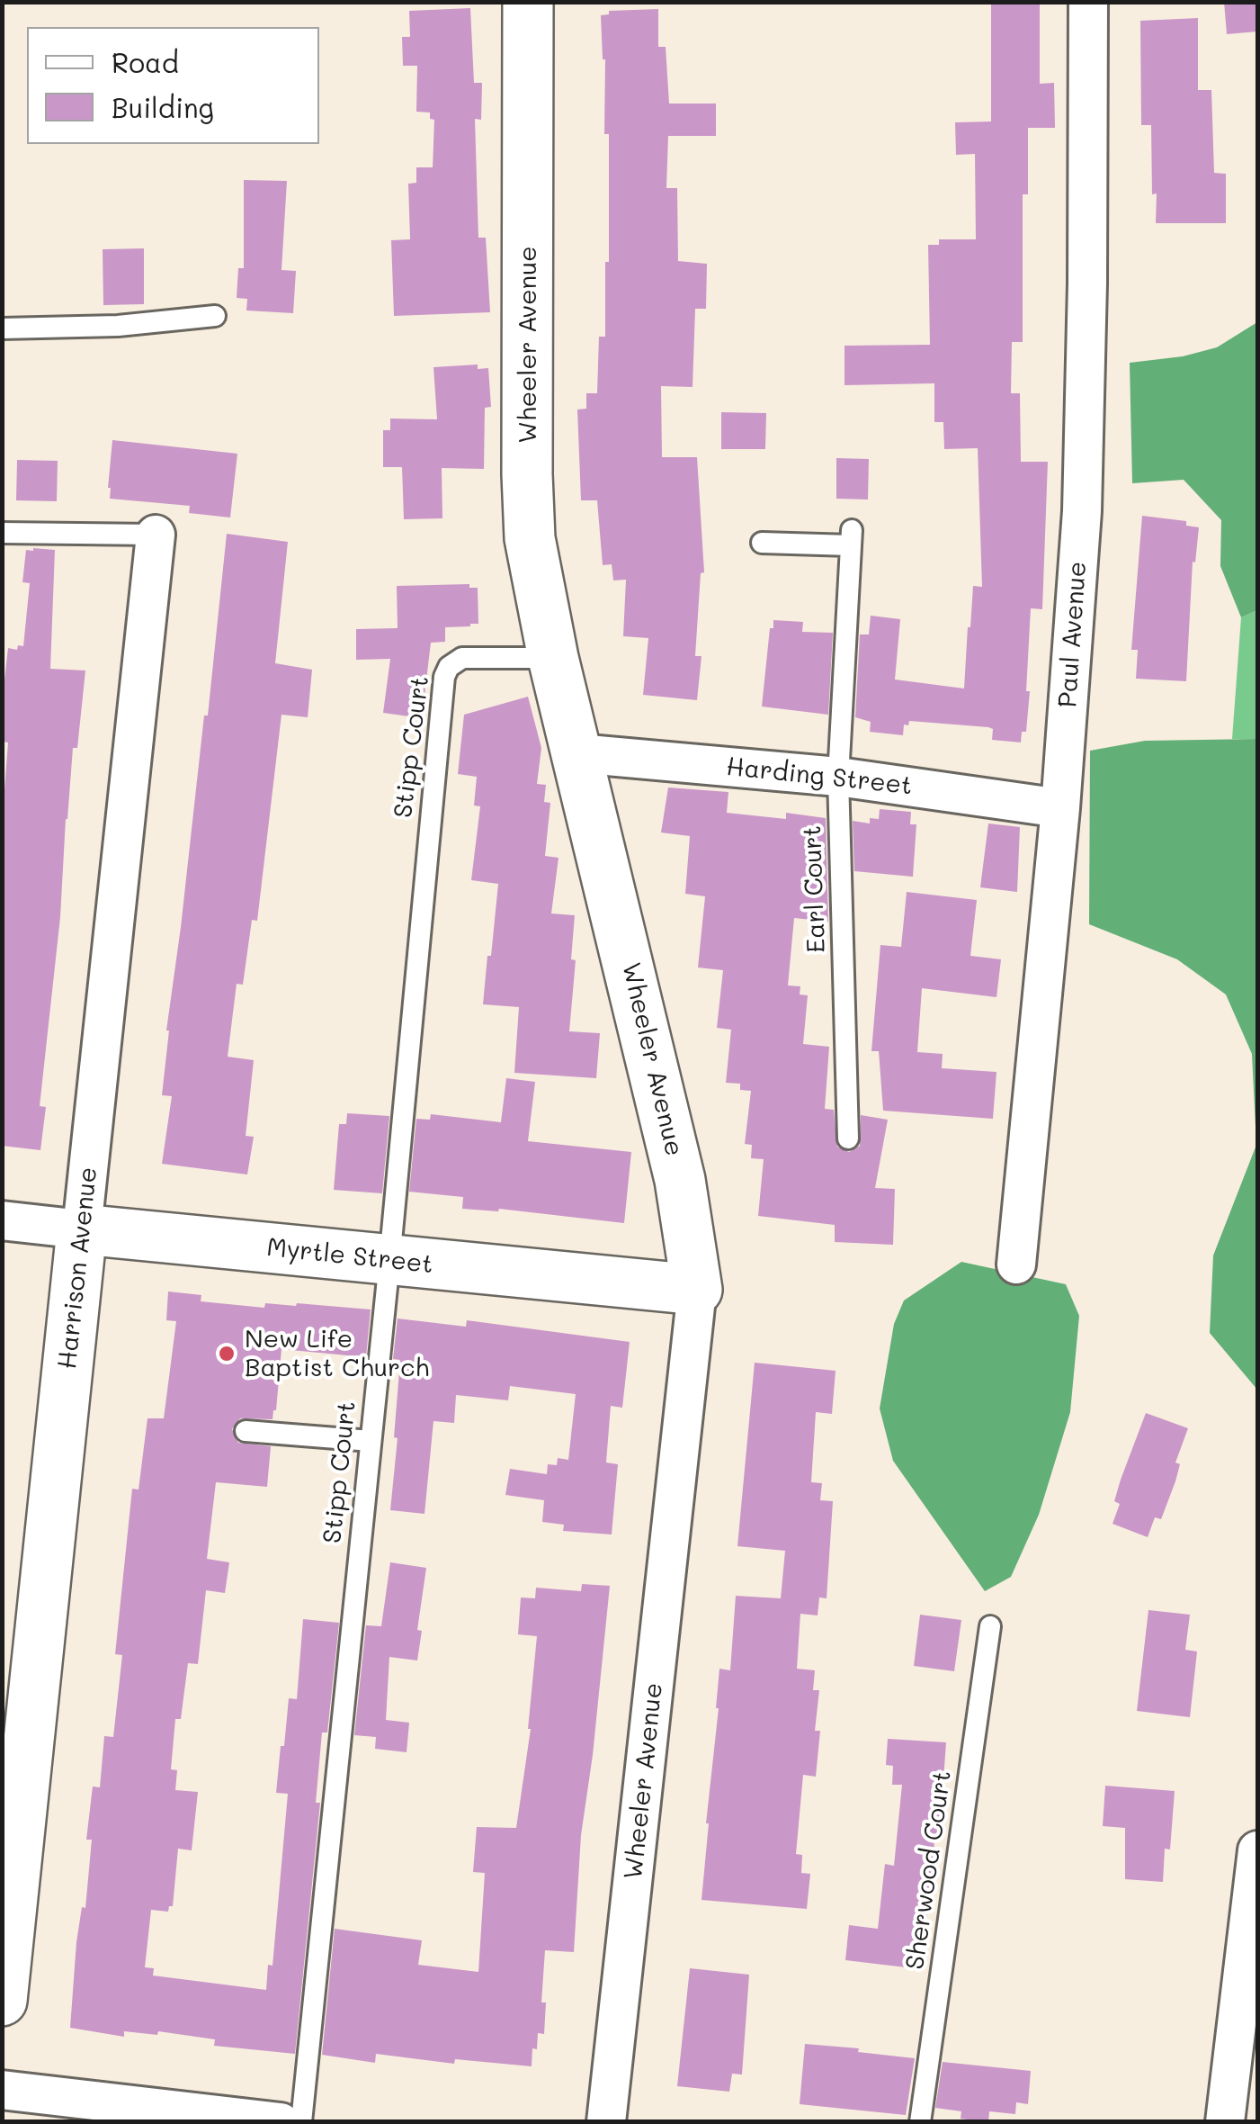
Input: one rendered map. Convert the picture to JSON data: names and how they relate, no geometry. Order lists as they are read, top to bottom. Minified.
{"streets":{"main road":["Wheeler Avenue","Myrtle Street","Harrison Avenue"],"street":["Paul Avenue","Harding Street"],"lane":["Stipp Court","Earl Court","Sherwood Court"]},"crossings":[["Wheeler Avenue","Stipp Court"],["Wheeler Avenue","Harding Street"],["Wheeler Avenue","Myrtle Street"],["Paul Avenue","Harding Street"],["Stipp Court","Myrtle Street"],["Harding Street","Earl Court"],["Myrtle Street","Harrison Avenue"]],"places":["New Life Baptist Church"],"legend":["Road","Building"]}
